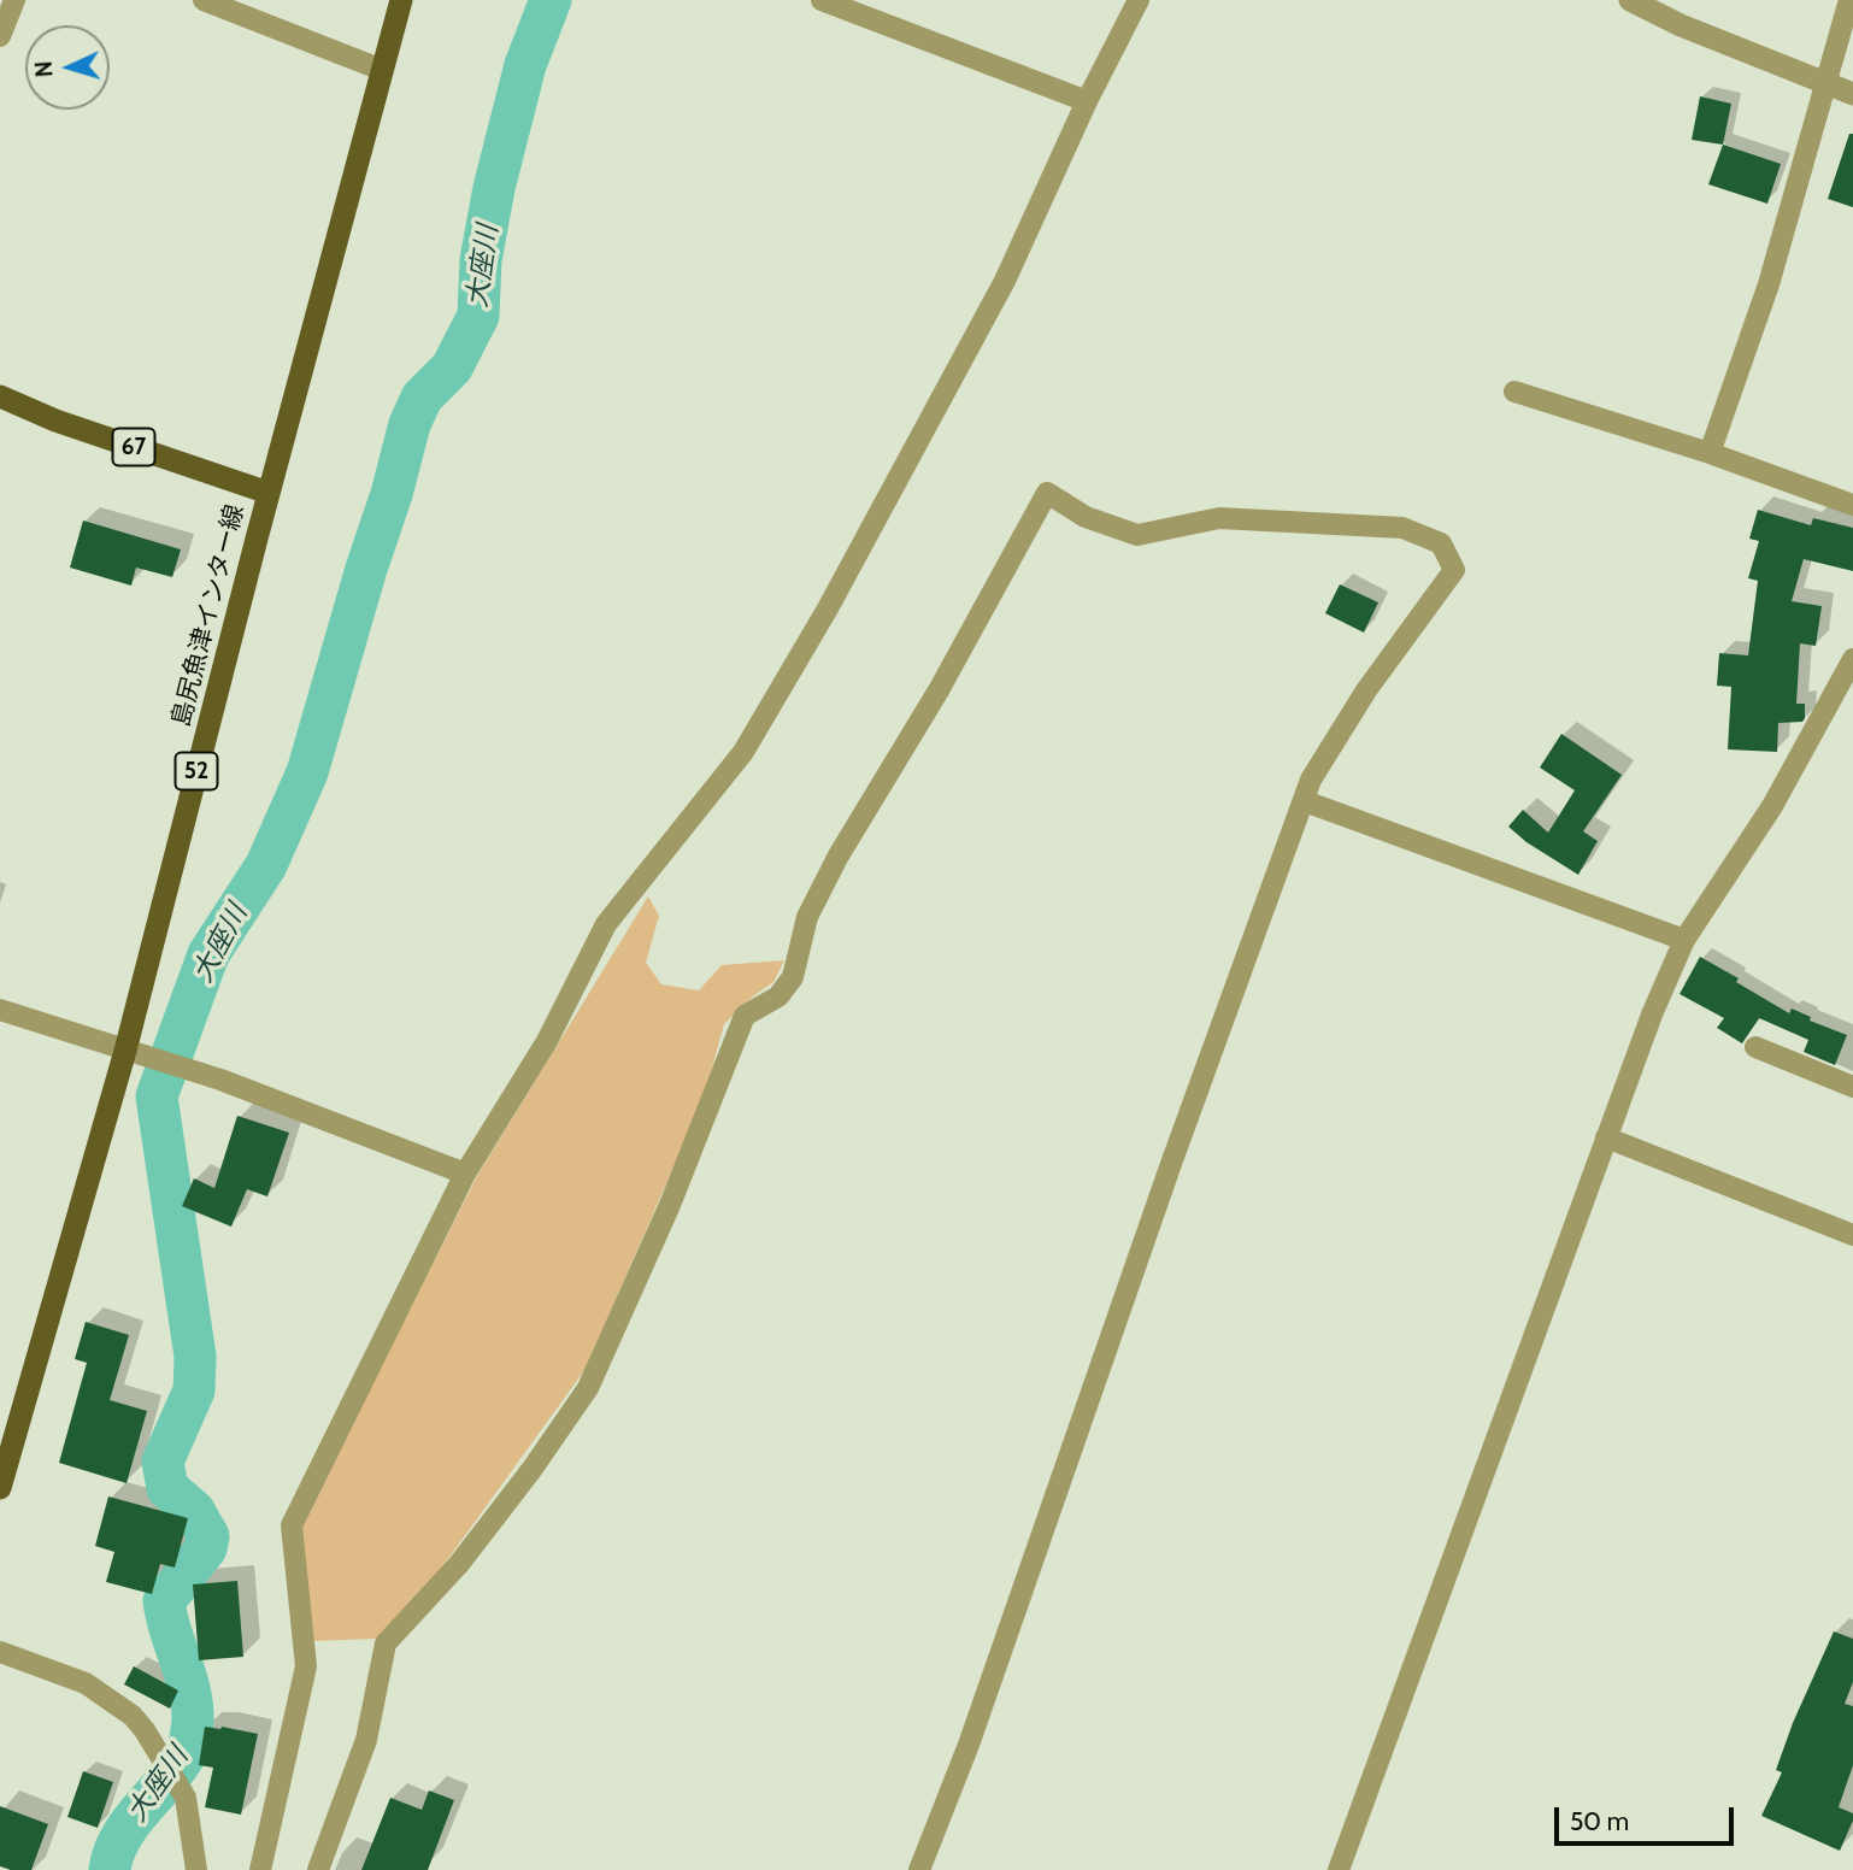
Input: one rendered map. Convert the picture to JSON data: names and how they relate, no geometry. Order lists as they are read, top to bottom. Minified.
{"streets":{"main road":["67","島尻魚津インター線","52"]},"crossings":[["67","島尻魚津インター線"]],"water":["大座川"],"scale_bar":"50 m","north":"left"}
